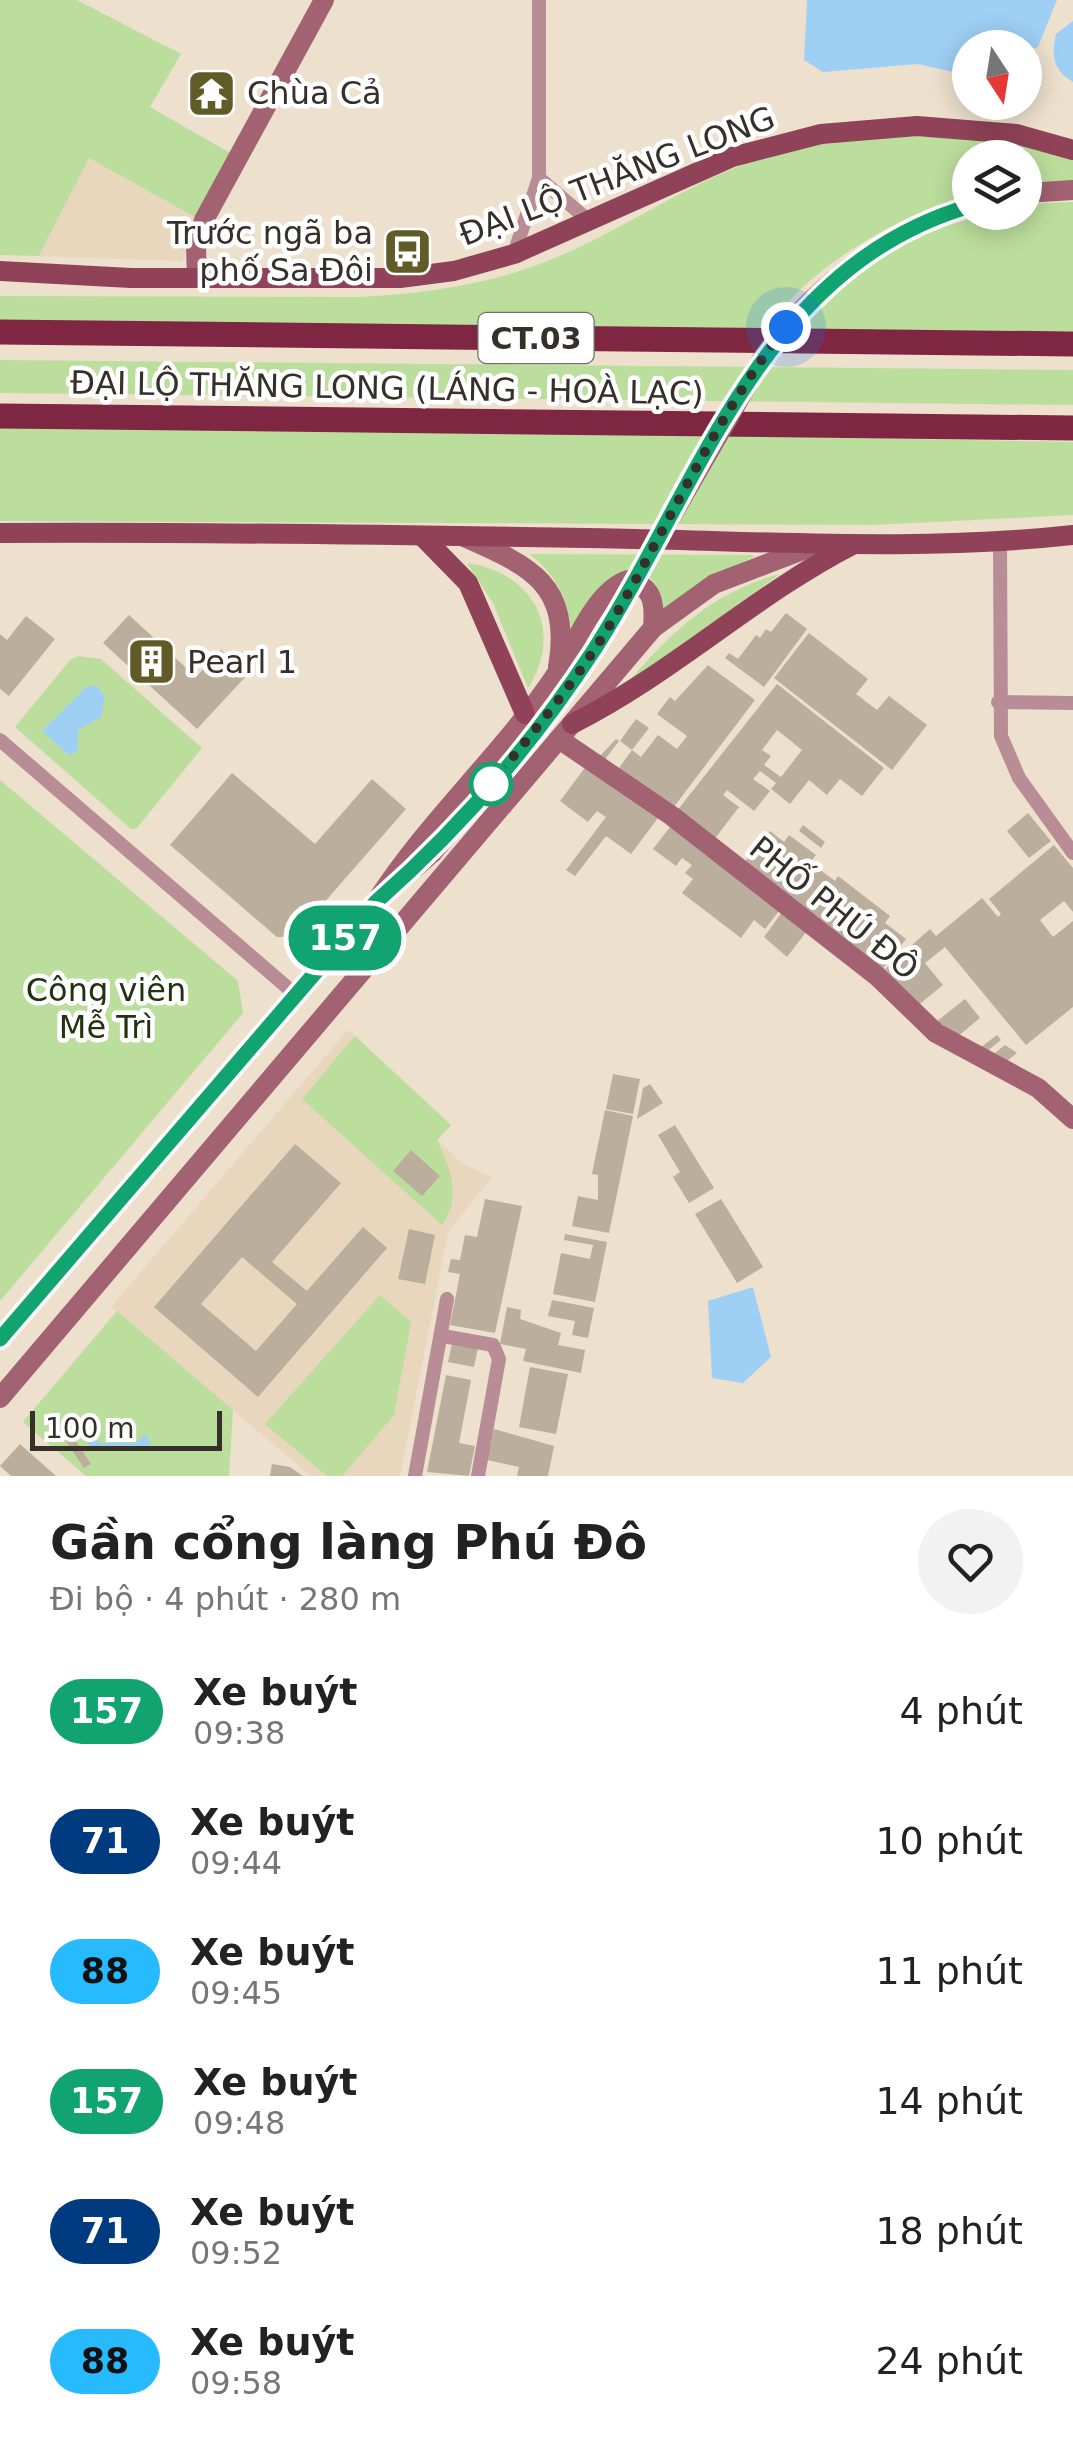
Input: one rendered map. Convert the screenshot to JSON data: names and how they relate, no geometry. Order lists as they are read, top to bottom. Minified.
{"streets":{"highway":["CT.03","ĐẠI LỘ THĂNG LONG (LÁNG - HOÀ LẠC)"],"main road":["ĐẠI LỘ THĂNG LONG","PHỐ PHÚ ĐÔ"]},"parks":["Công viên Mễ Trì"],"places":{"temple":["Chùa Cả"],"bus stop":["Trước ngã ba phố Sa Đôi"],"building":["Pearl 1"]},"lines":["bus line 157"],"scale_bar":"100 m","north":"bottom","page":{"on_map":"157","scale":"100 m","heading":["Gần cổng làng Phú Đô","Đi bộ · 4 phút · 280 m"],"list":[{"mark":"157","name":"Xe buýt","note":"09:38","value":"4 phút"},{"mark":"71","name":"Xe buýt","note":"09:44","value":"10 phút"},{"mark":"88","name":"Xe buýt","note":"09:45","value":"11 phút"},{"mark":"157","name":"Xe buýt","note":"09:48","value":"14 phút"},{"mark":"71","name":"Xe buýt","note":"09:52","value":"18 phút"},{"mark":"88","name":"Xe buýt","note":"09:58","value":"24 phút"}]}}
